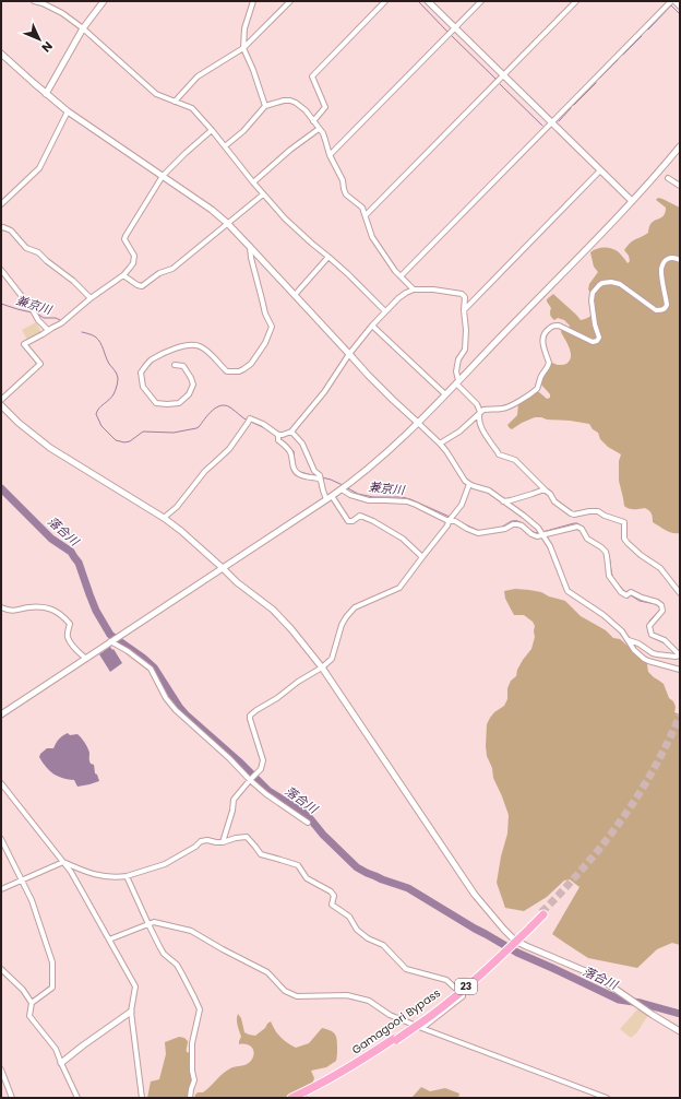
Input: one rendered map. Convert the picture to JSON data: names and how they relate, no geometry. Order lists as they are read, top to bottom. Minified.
{"streets":{"highway":["23","Gamagoori Bypass"]},"water":["兼京川","落合川"],"north":"bottom right"}
